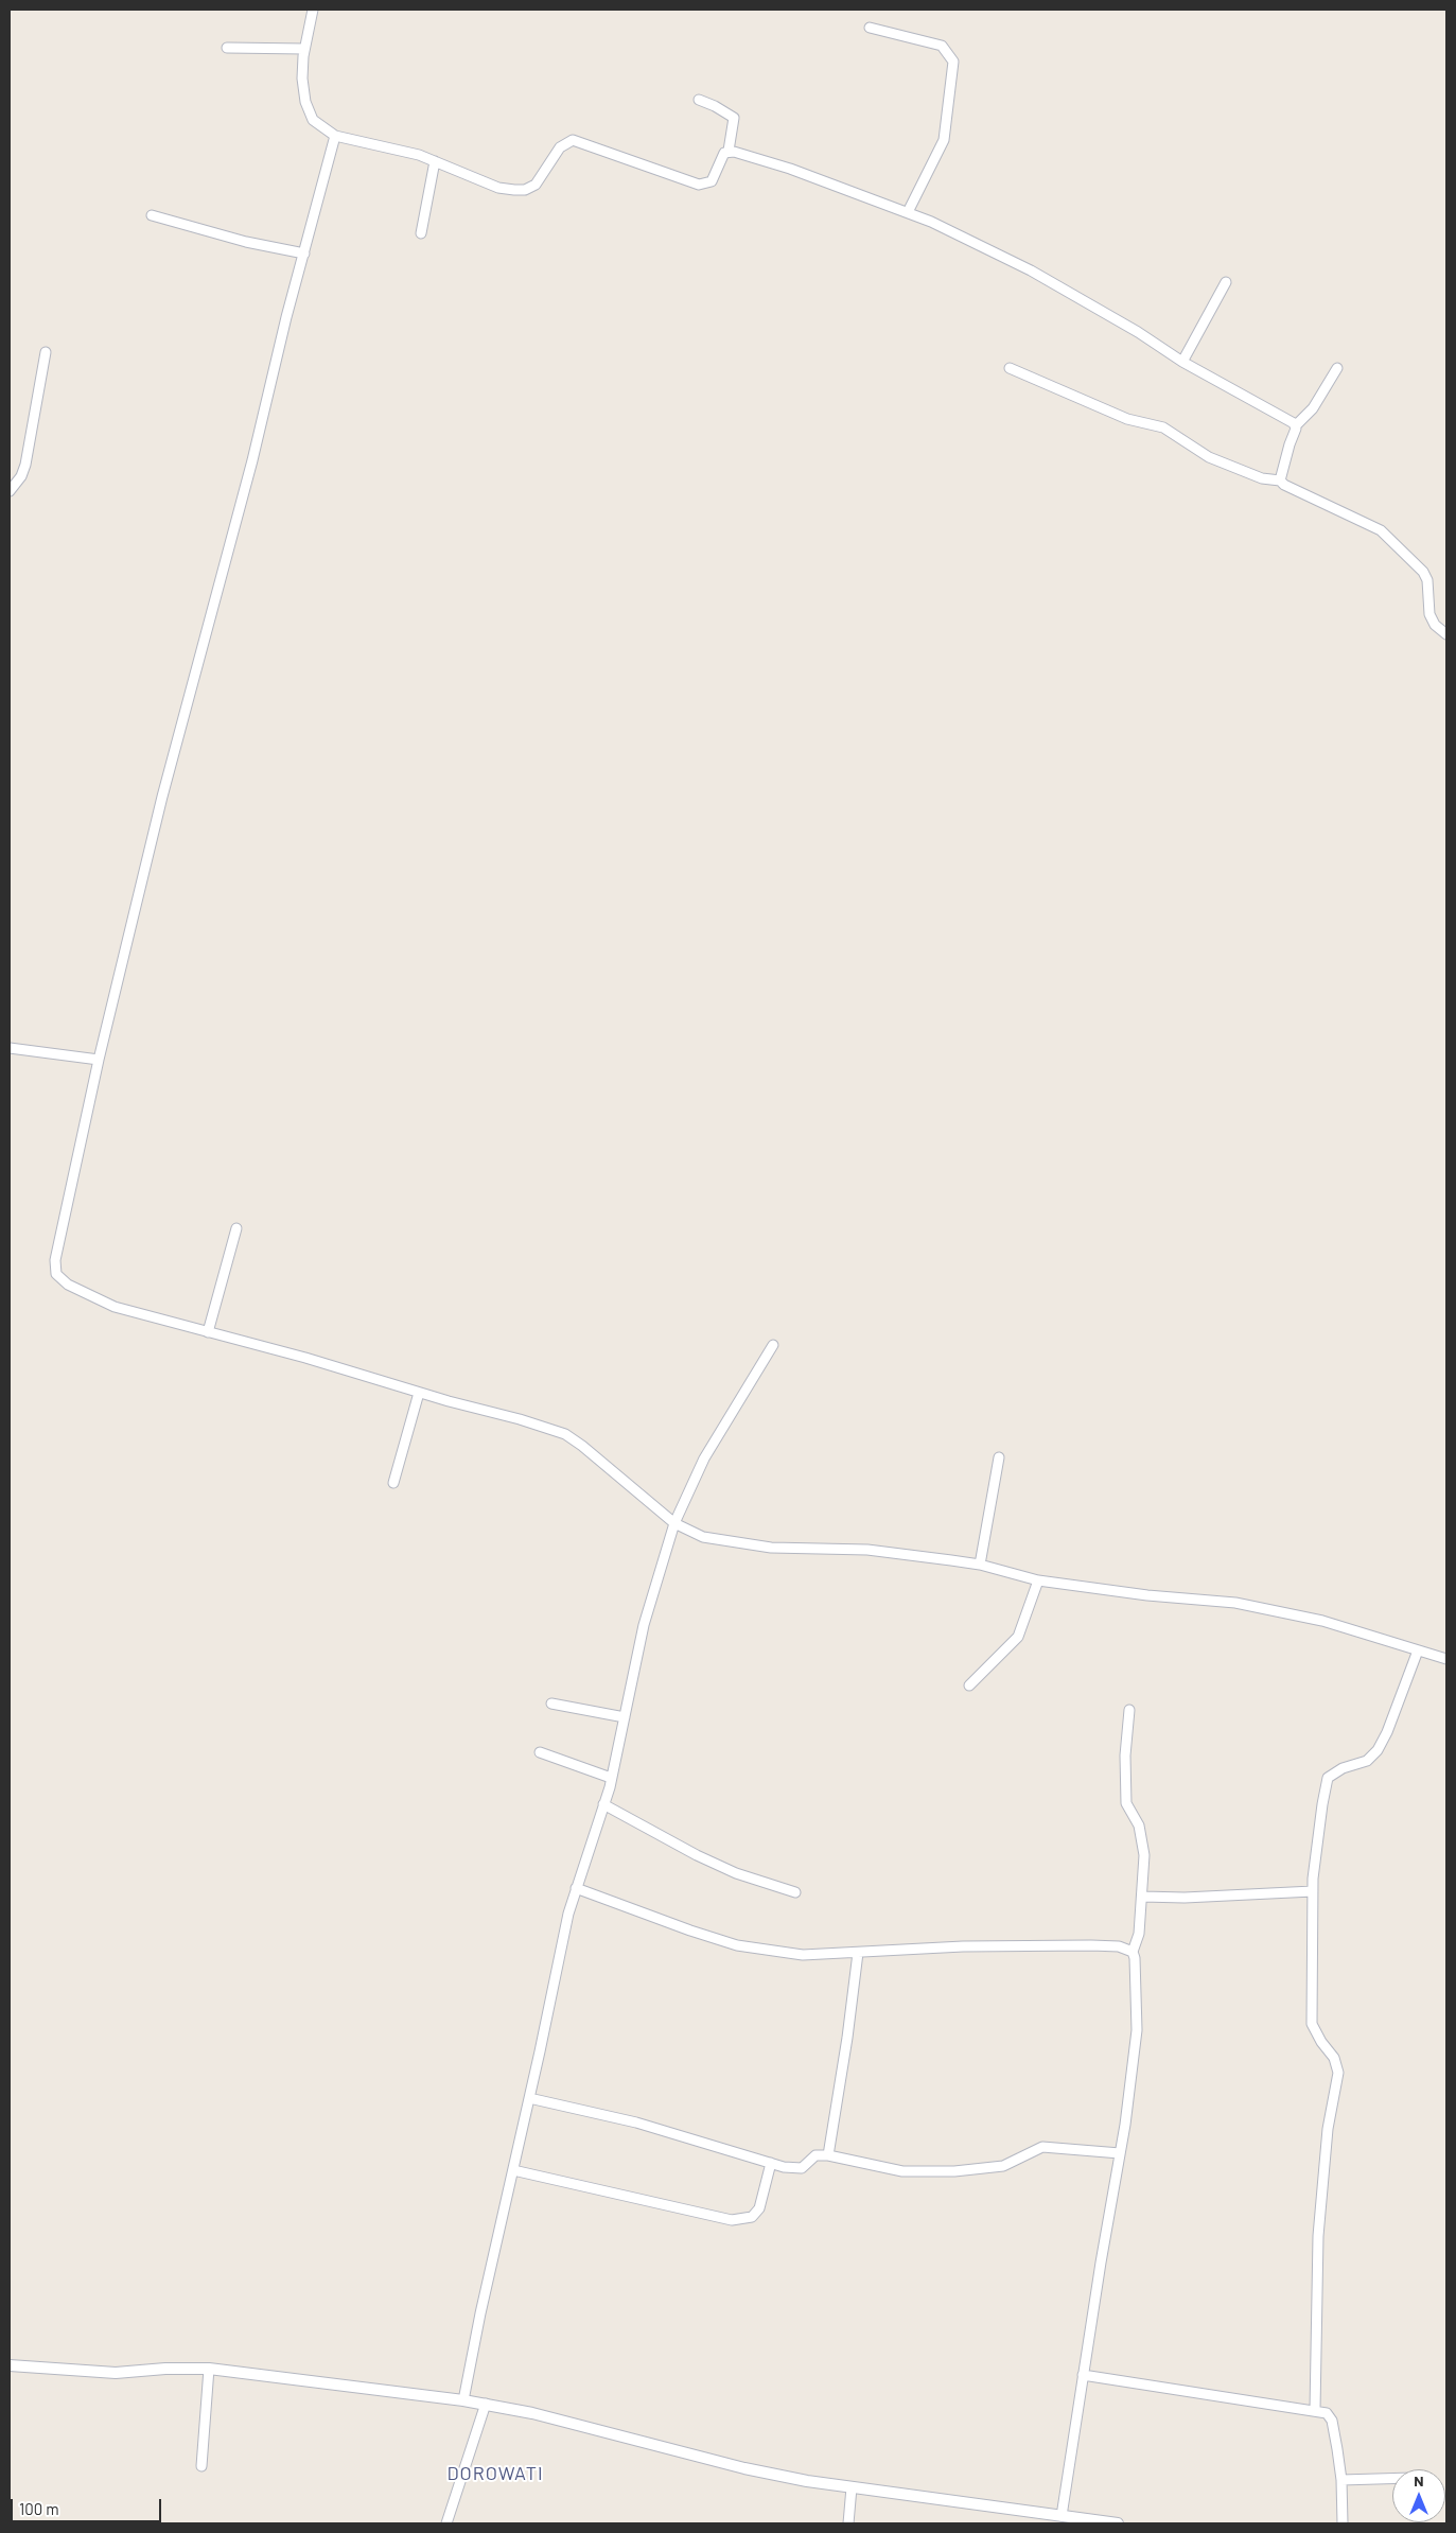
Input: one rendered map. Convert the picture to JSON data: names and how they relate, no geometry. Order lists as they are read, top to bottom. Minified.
{"districts":["DOROWATI"],"scale_bar":"100 m","north":"top"}
